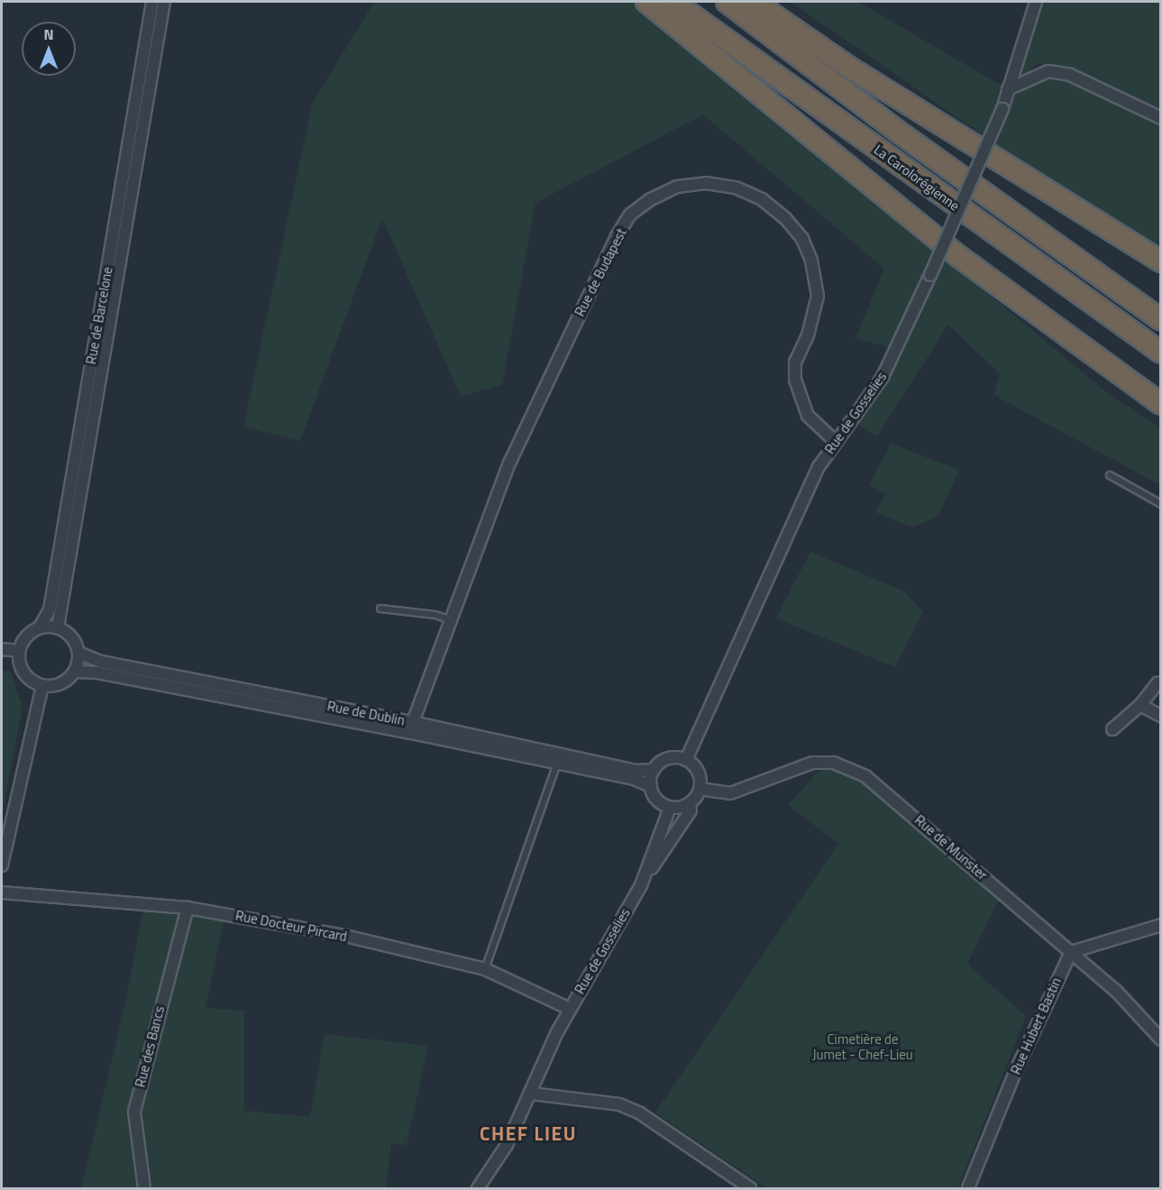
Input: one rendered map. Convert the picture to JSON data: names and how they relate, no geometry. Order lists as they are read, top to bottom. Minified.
{"streets":{"highway":["La Carolorégienne"],"street":["Rue de Budapest","Rue de Barcelone","Rue de Gosselies","Rue de Dublin","Rue de Munster","Rue Docteur Pircard","Rue Hubert Bastin","Rue des Bancs"]},"crossings":[["Rue de Budapest","Rue de Gosselies"],["Rue de Budapest","Rue de Dublin"],["Rue de Barcelone","Rue de Dublin"],["Rue de Gosselies","Rue de Dublin"],["Rue de Gosselies","Rue de Munster"],["Rue de Gosselies","Rue Docteur Pircard"],["Rue de Dublin","Rue de Munster"],["Rue de Munster","Rue Hubert Bastin"],["Rue Docteur Pircard","Rue des Bancs"]],"districts":["CHEF LIEU"],"parks":["Cimetière de Jumet - Chef-Lieu"],"north":"top"}
